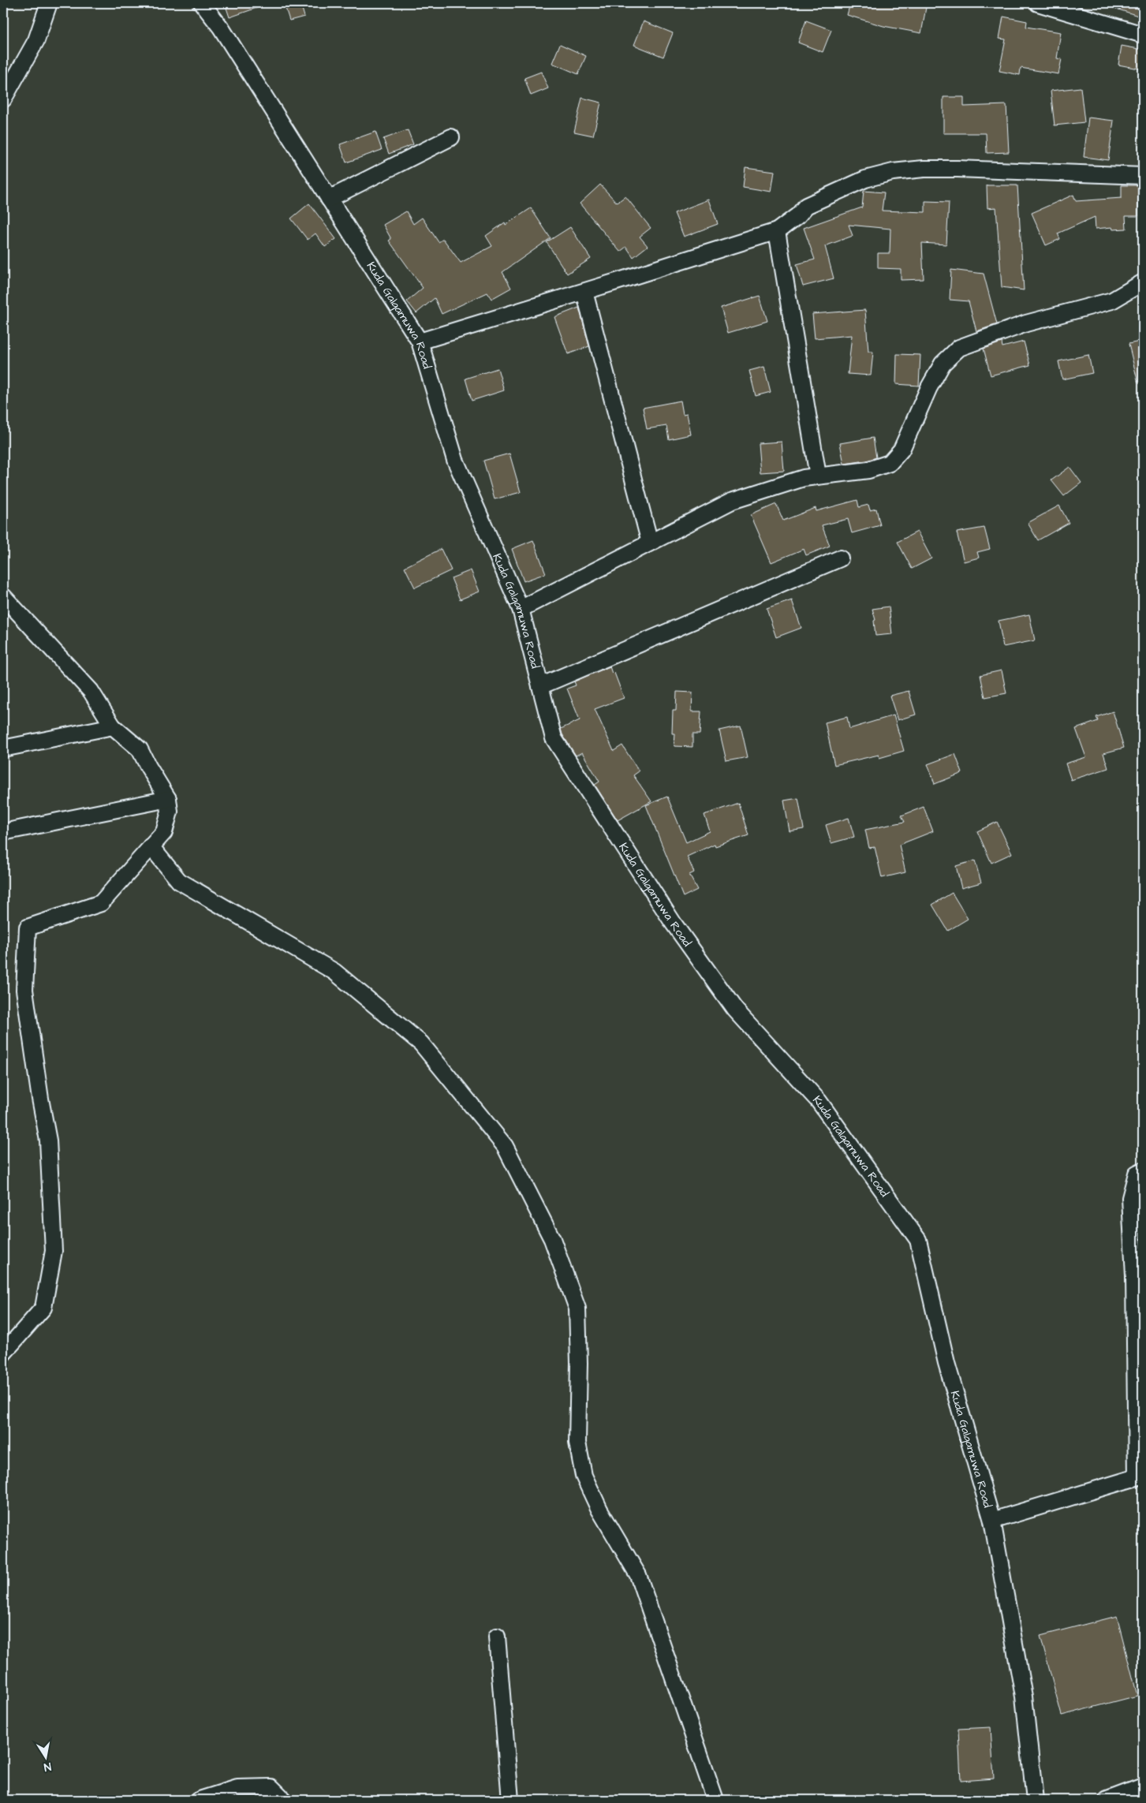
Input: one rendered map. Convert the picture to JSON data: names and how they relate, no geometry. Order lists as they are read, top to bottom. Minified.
{"streets":{"street":["Kuda Galgamuwa Road"]},"north":"bottom"}
